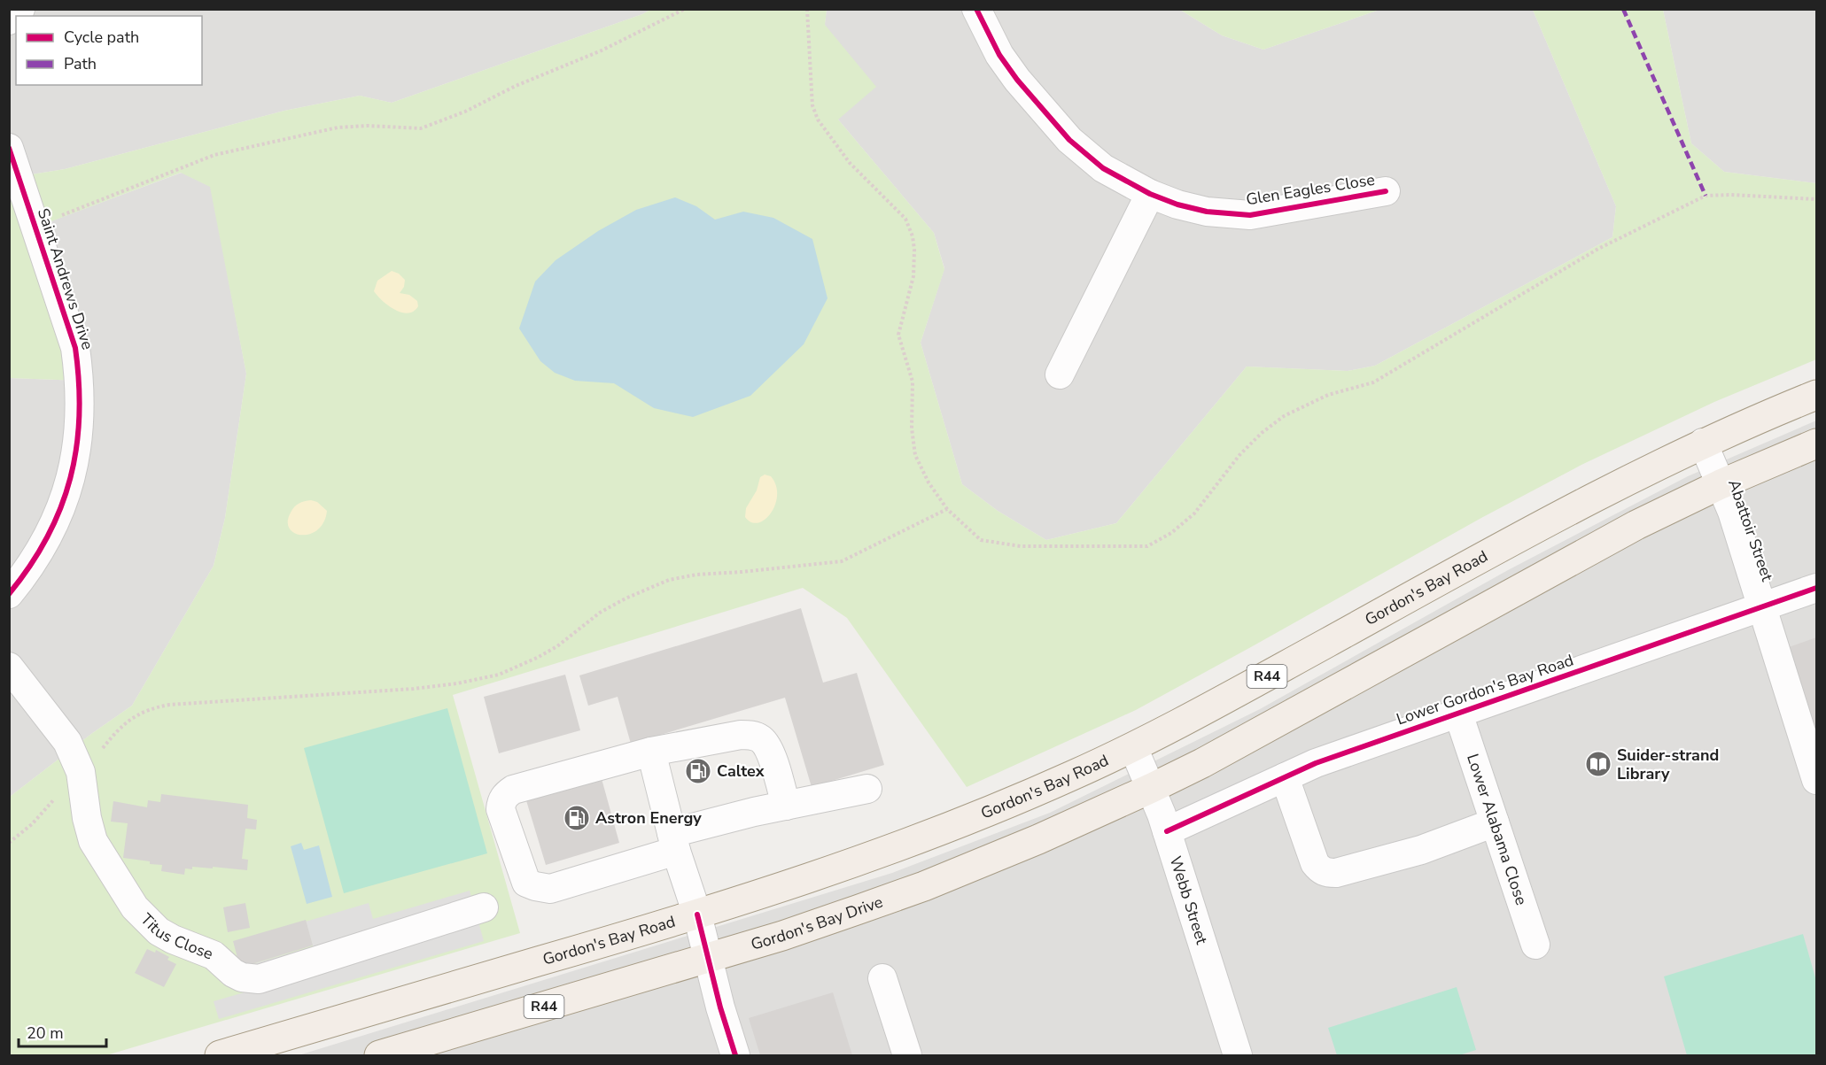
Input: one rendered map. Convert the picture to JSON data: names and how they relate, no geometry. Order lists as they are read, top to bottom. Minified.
{"streets":{"main road":["Gordon's Bay Road","R44","Gordon's Bay Drive"],"street":["Glen Eagles Close","Saint Andrews Drive","Abattoir Street","Lower Gordon's Bay Road","Lower Alabama Close","Webb Street","Titus Close"]},"crossings":[["Abattoir Street","Gordon's Bay Road"],["Abattoir Street","R44"],["Abattoir Street","Lower Gordon's Bay Road"],["Gordon's Bay Road","Webb Street"],["R44","Webb Street"],["R44","Gordon's Bay Drive"],["Lower Gordon's Bay Road","Lower Alabama Close"],["Lower Gordon's Bay Road","Webb Street"],["Webb Street","Gordon's Bay Drive"]],"places":{"library":["Suider-strand Library"],"fuel station":["Caltex","Astron Energy"]},"legend":["Cycle path","Path"],"scale_bar":"20 m"}
